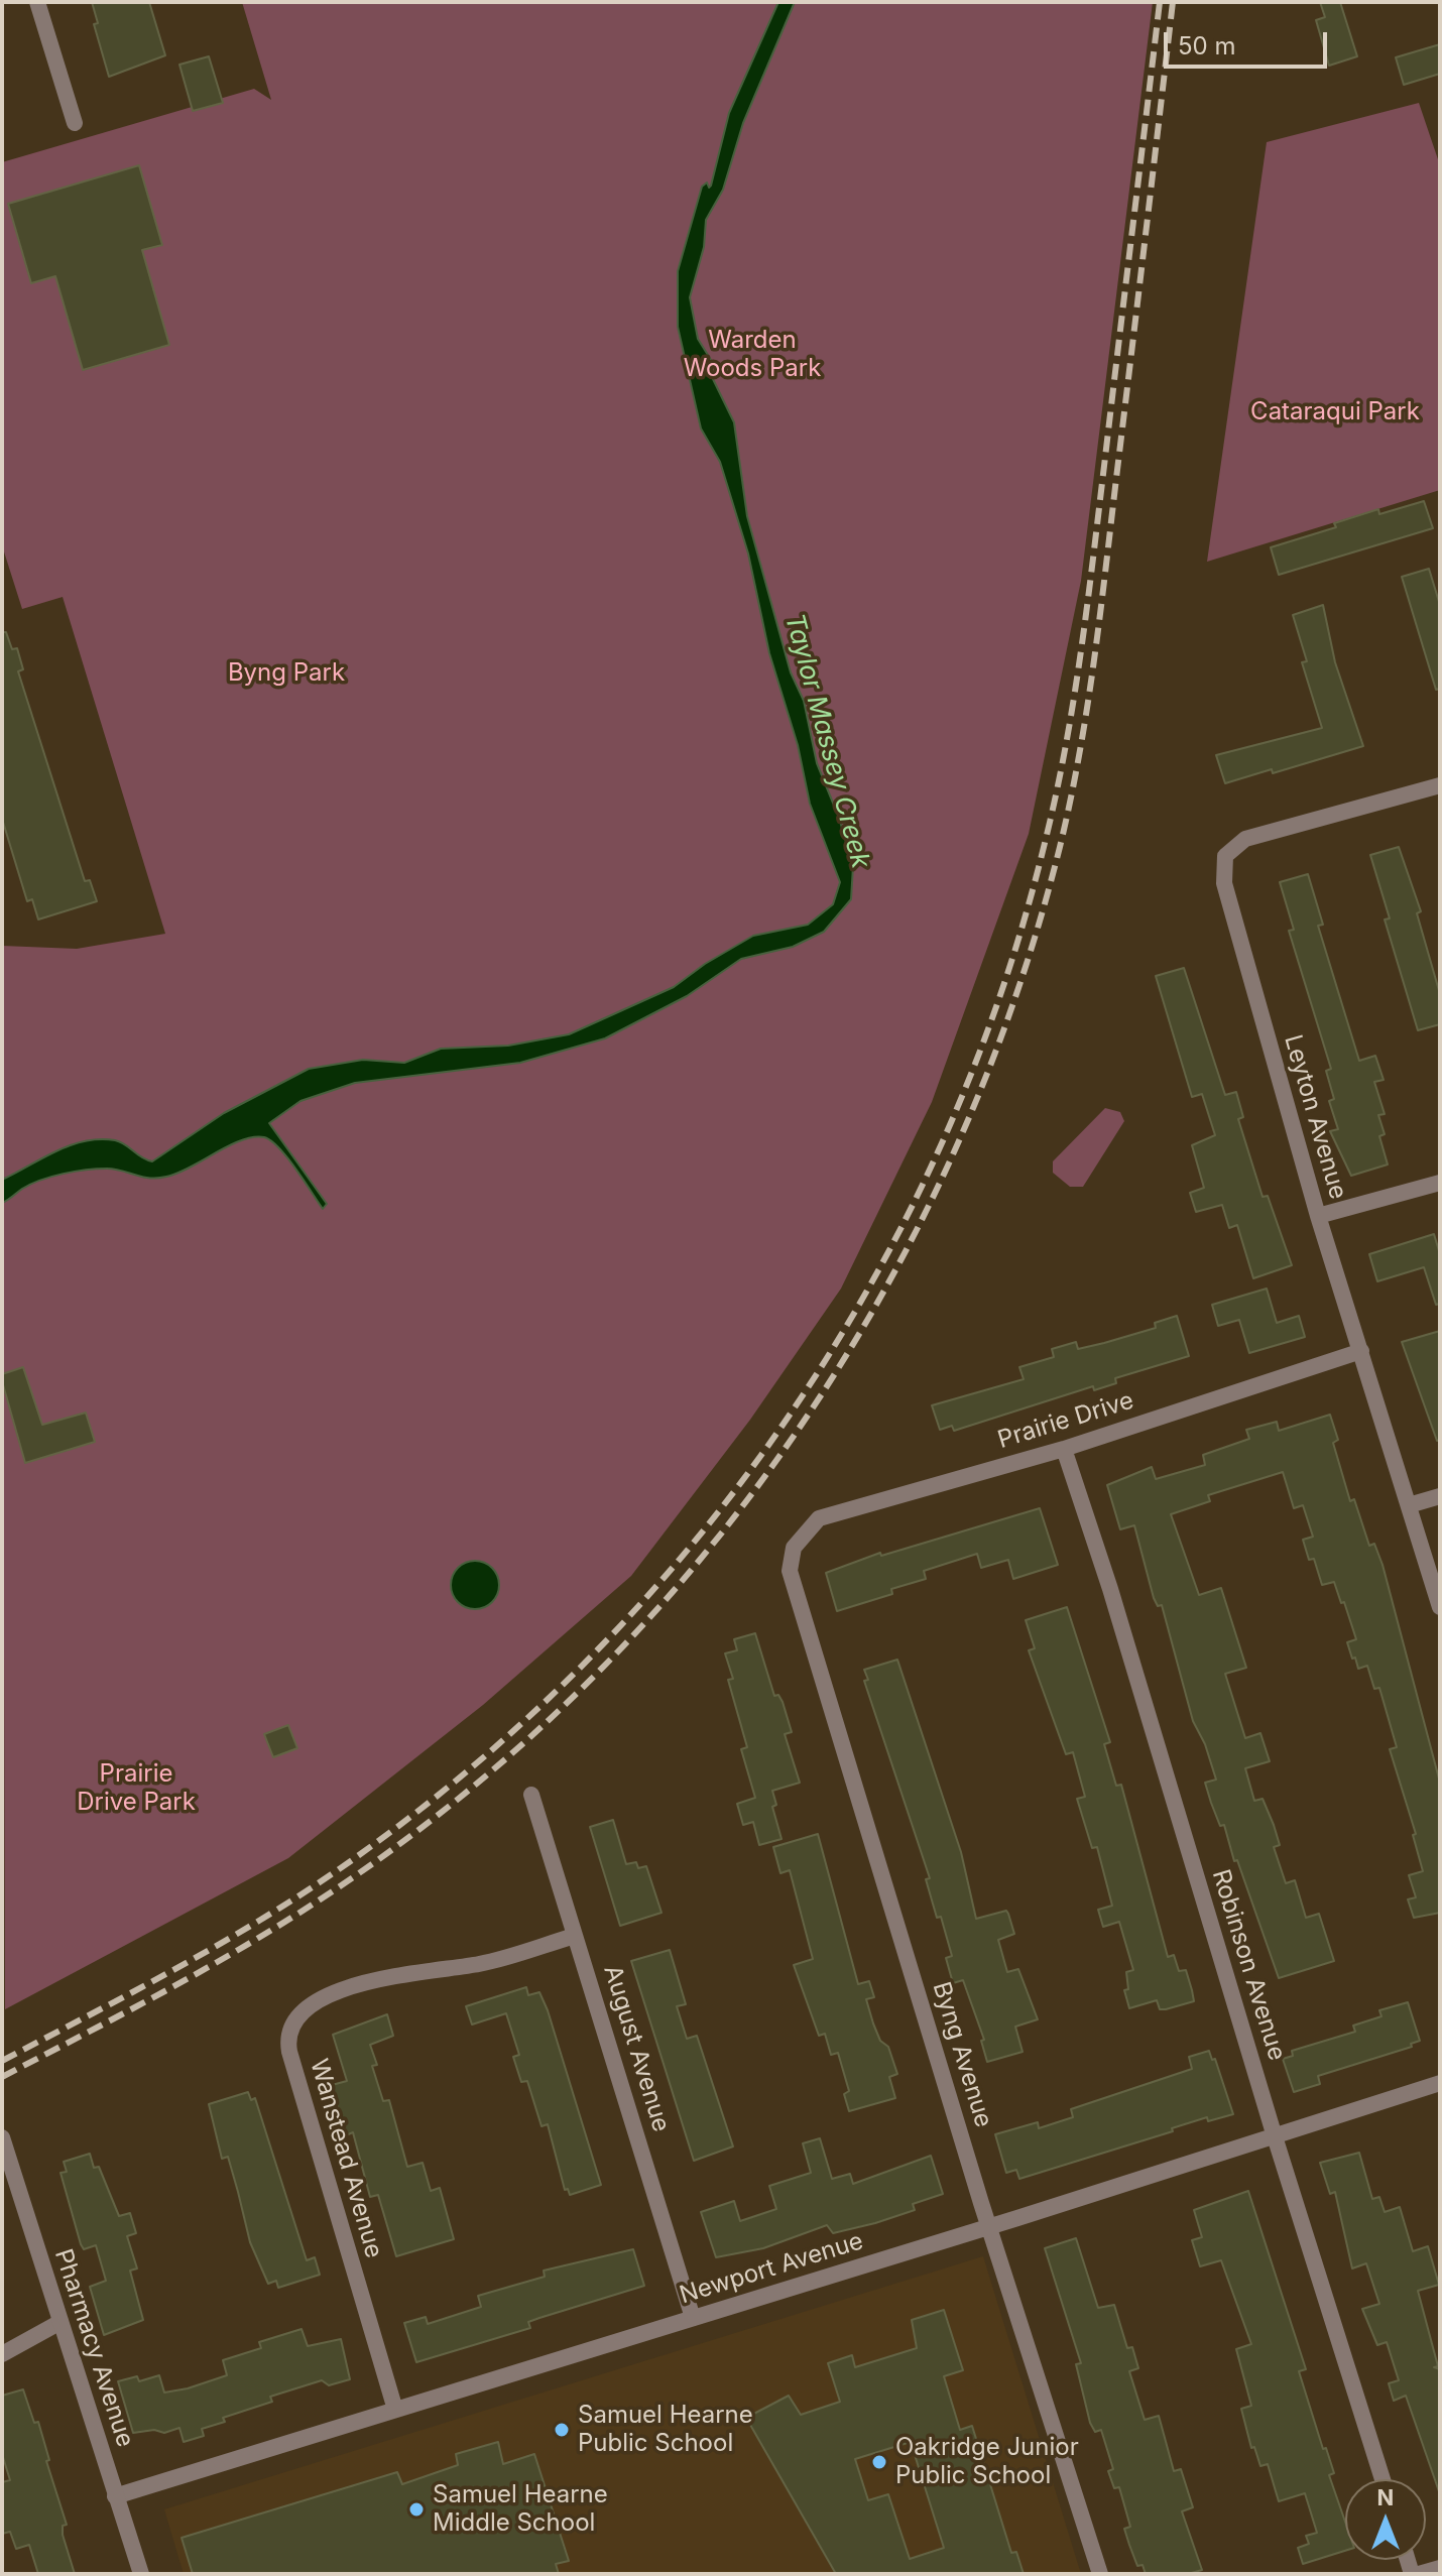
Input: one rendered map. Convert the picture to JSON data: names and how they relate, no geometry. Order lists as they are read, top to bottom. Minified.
{"streets":{"street":["Leyton Avenue","Prairie Drive","Robinson Avenue","August Avenue","Byng Avenue","Wanstead Avenue","Newport Avenue","Pharmacy Avenue"]},"crossings":[["Leyton Avenue","Prairie Drive"],["Prairie Drive","Robinson Avenue"],["Prairie Drive","Byng Avenue"],["Robinson Avenue","Newport Avenue"],["August Avenue","Wanstead Avenue"],["August Avenue","Newport Avenue"],["Byng Avenue","Newport Avenue"],["Wanstead Avenue","Newport Avenue"],["Newport Avenue","Pharmacy Avenue"]],"water":["Taylor Massey Creek"],"parks":["Warden Woods Park","Cataraqui Park","Byng Park","Prairie Drive Park"],"places":["Samuel Hearne Public School","Oakridge Junior Public School","Samuel Hearne Middle School"],"scale_bar":"50 m","north":"top"}
